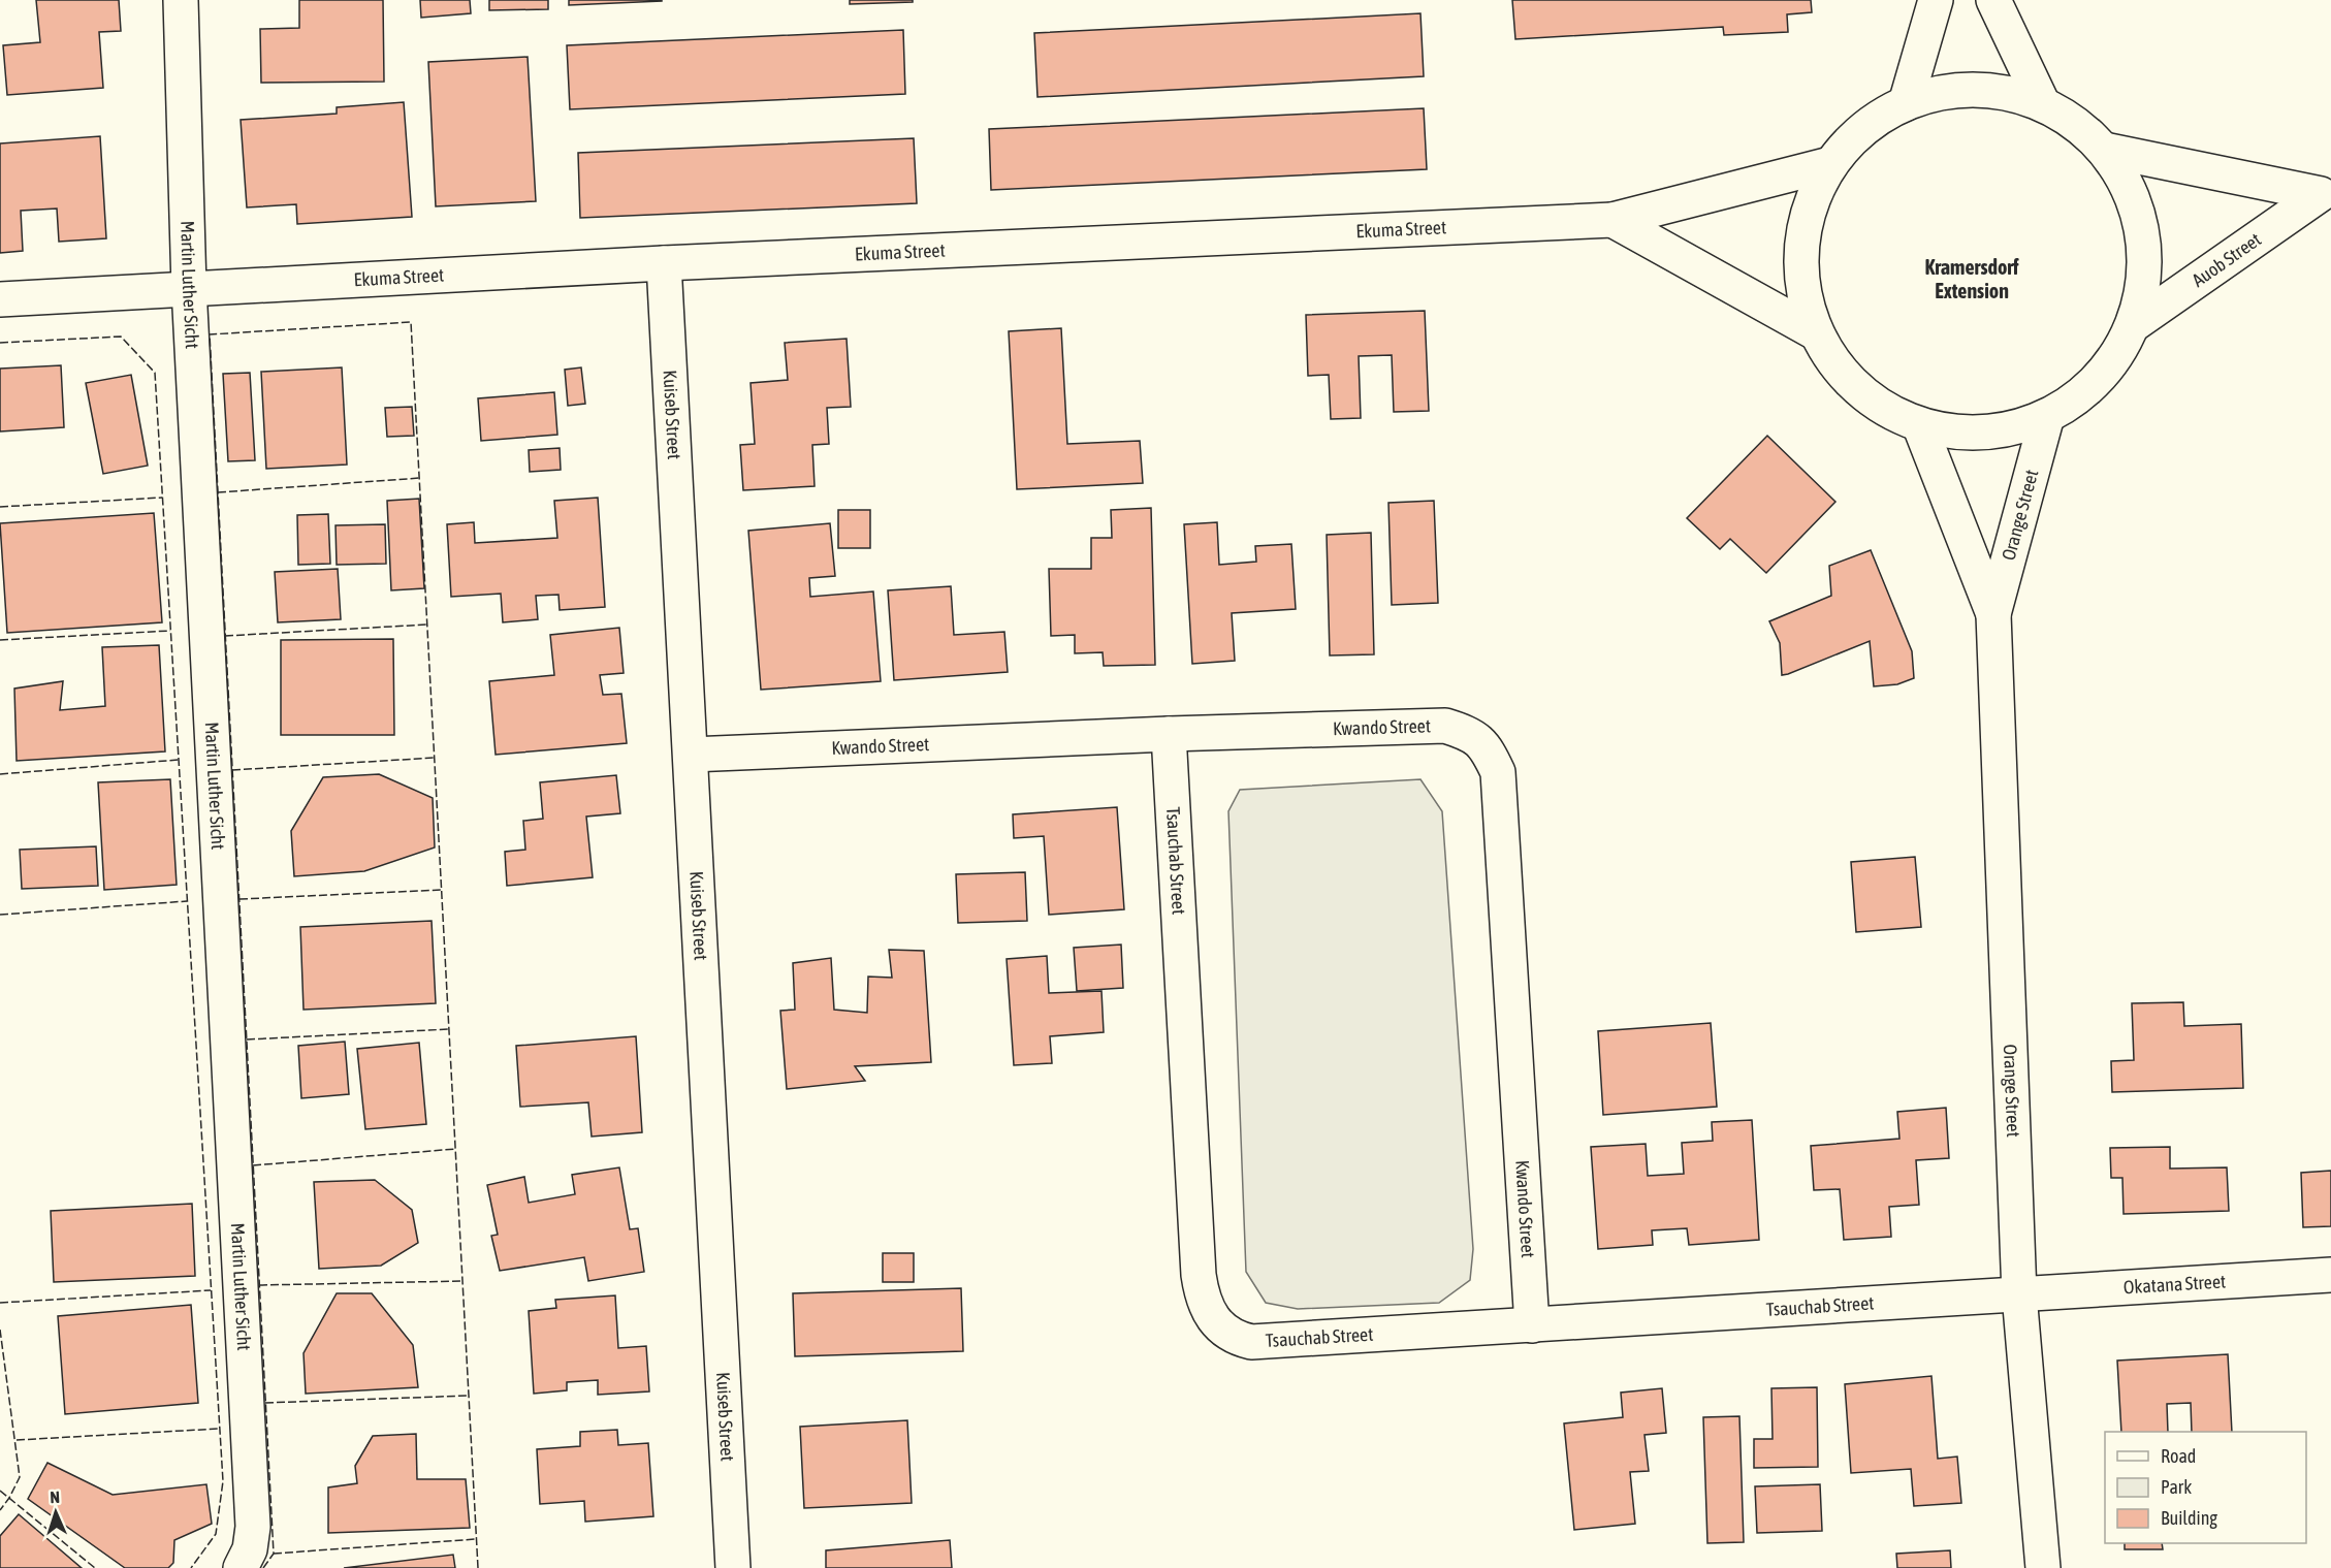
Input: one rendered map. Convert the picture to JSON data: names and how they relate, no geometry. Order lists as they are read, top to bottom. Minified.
{"streets":{"street":["Ekuma Street","Auob Street","Martin Luther Sicht","Kuiseb Street","Orange Street","Kwando Street","Tsauchab Street","Okatana Street"]},"crossings":[["Ekuma Street","Martin Luther Sicht"],["Ekuma Street","Kuiseb Street"],["Kuiseb Street","Kwando Street"],["Orange Street","Tsauchab Street"],["Orange Street","Okatana Street"],["Kwando Street","Tsauchab Street"],["Tsauchab Street","Okatana Street"]],"districts":["Kramersdorf Extension"],"legend":["Road","Park","Building"],"north":"top"}
